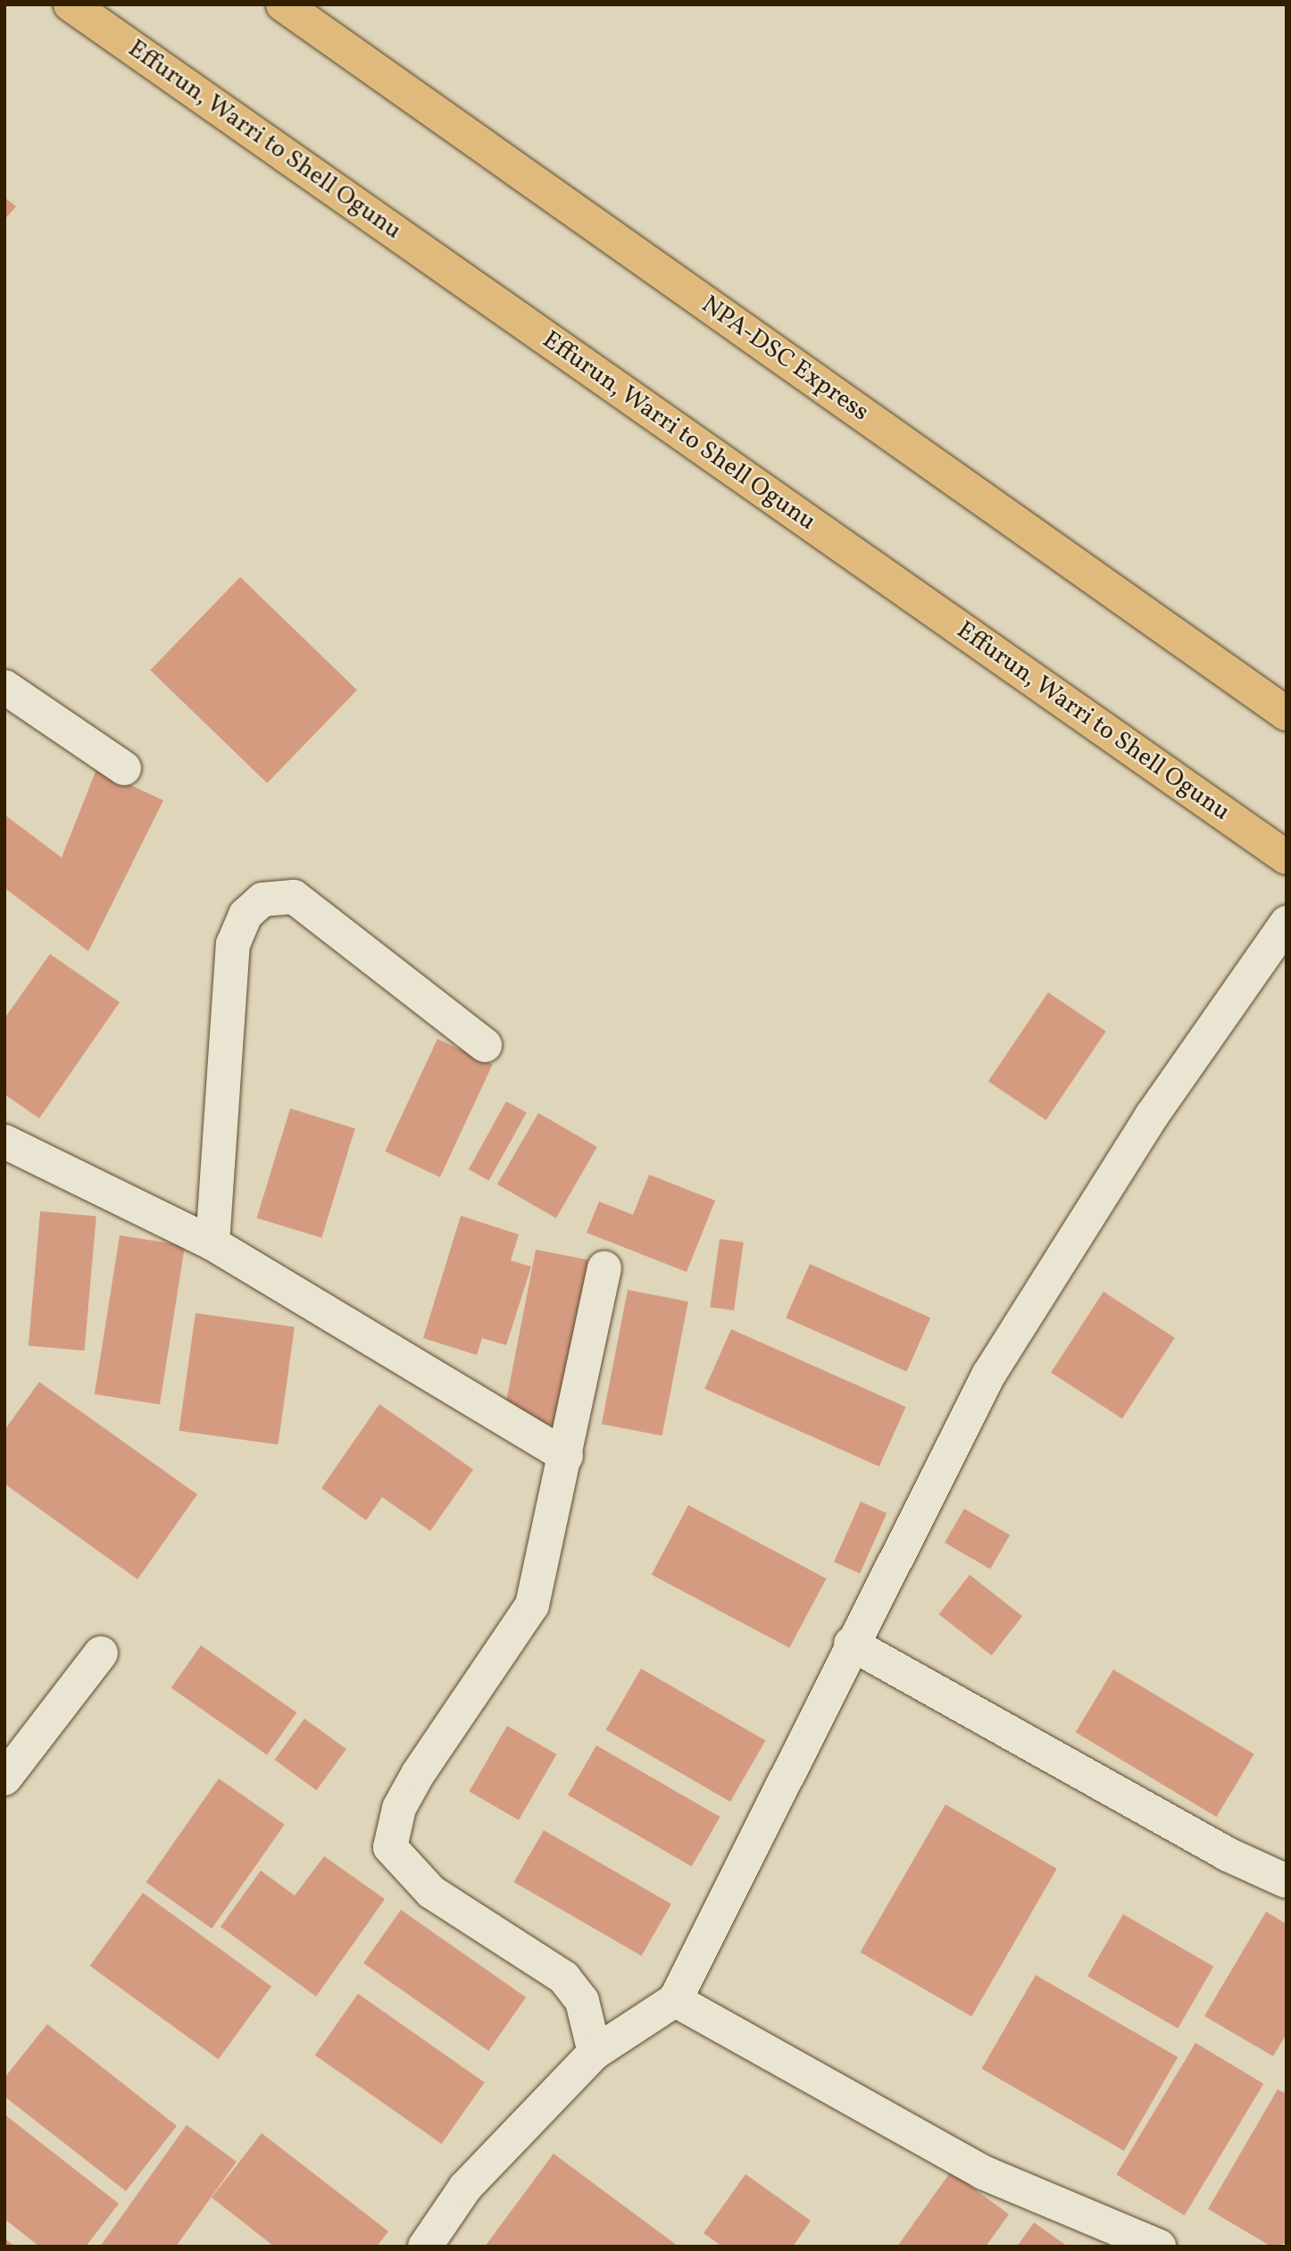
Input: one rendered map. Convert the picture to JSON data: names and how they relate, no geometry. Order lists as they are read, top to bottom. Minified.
{"streets":{"main road":["Effurun, Warri to Shell Ogunu","NPA-DSC Express"]}}
